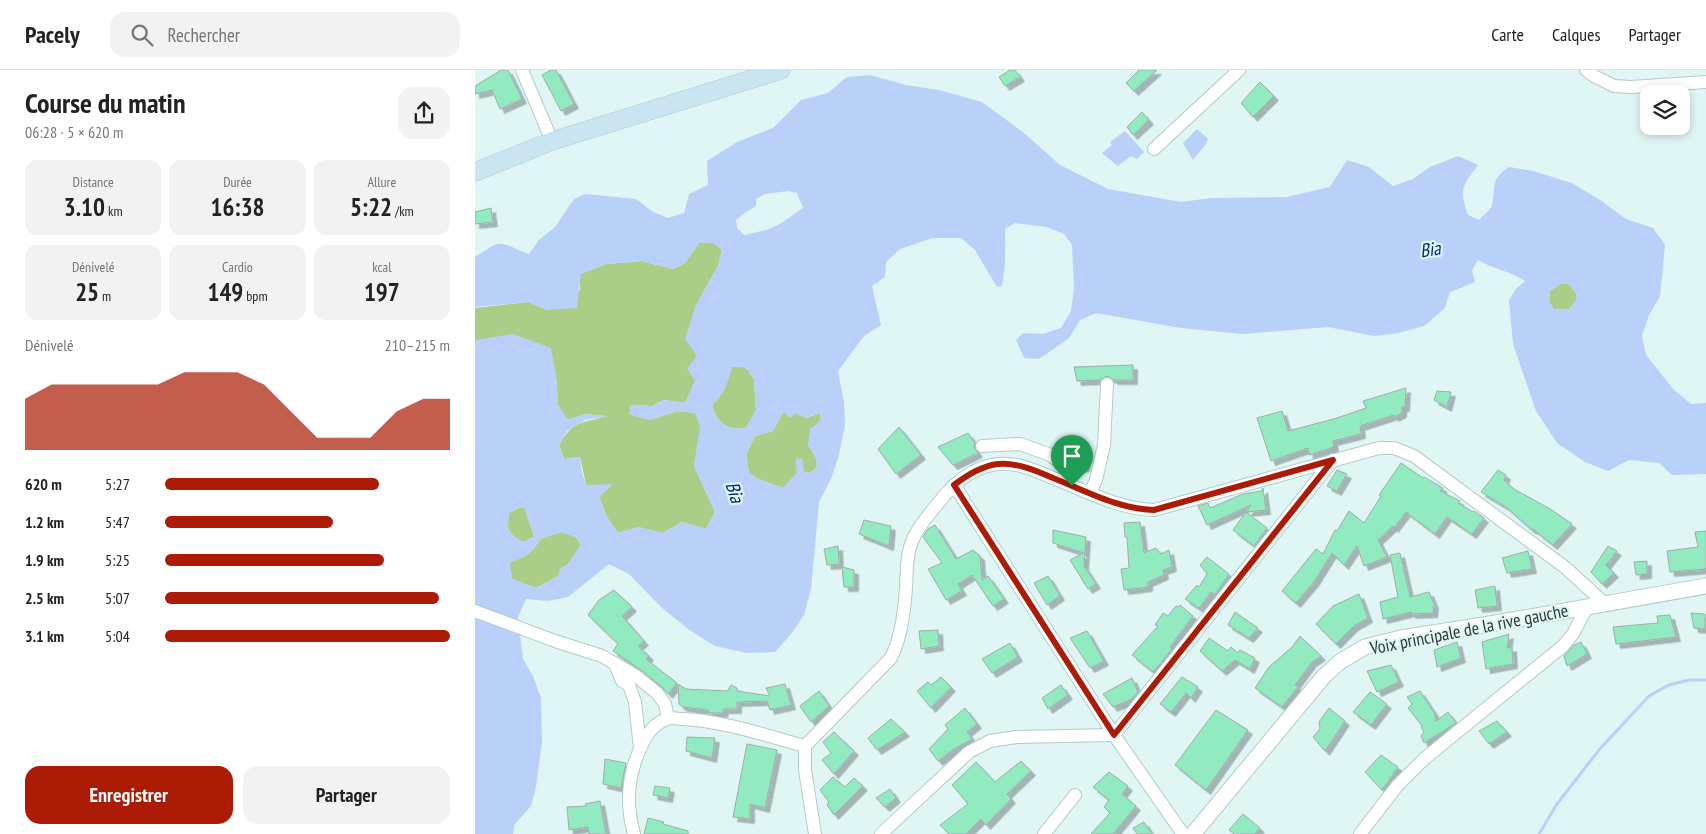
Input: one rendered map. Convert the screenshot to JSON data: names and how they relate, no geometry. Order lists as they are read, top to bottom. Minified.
{"streets":{"street":["Voix principale de la rive gauche"]},"water":["Bia"],"page":{"header":"Pacely","search":"Rechercher","nav":["Carte","Calques","Partager"],"heading":["Course du matin","06:28 · 5 × 620 m"],"stats":[["Distance","3.10 km"],["Durée","16:38"],["Allure","5:22 /km"],["Dénivelé","25 m"],["Cardio","149 bpm"],["kcal","197"]],"chart":["Dénivelé","210–215 m"],"list":[{"name":"620 m","note":"5:27"},{"name":"1.2 km","note":"5:47"},{"name":"1.9 km","note":"5:25"},{"name":"2.5 km","note":"5:07"},{"name":"3.1 km","note":"5:04"}],"buttons":["Enregistrer","Partager"]}}
